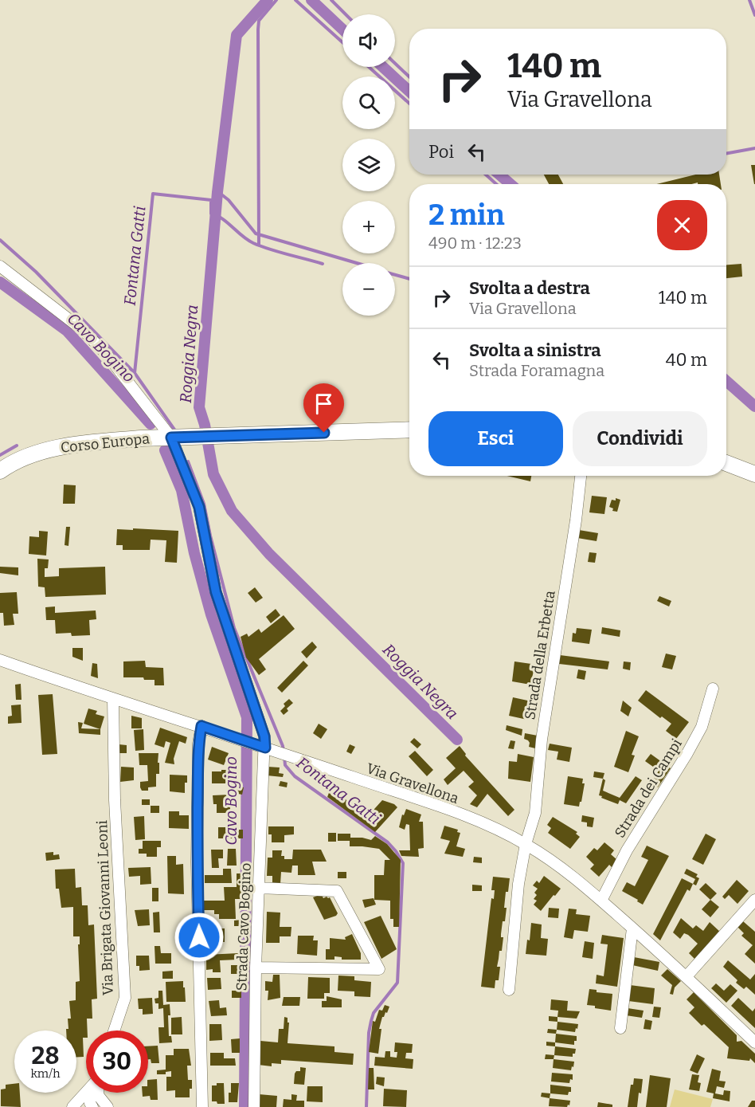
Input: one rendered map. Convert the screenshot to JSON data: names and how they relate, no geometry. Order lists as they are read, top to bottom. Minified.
{"streets":{"main road":["Corso Europa"],"street":["Strada della Erbetta","Via Gravellona","Strada dei Campi","Via Brigata Giovanni Leoni","Strada Cavo Bogino"]},"crossings":[["Corso Europa","Strada Cavo Bogino"],["Strada della Erbetta","Via Gravellona"],["Via Gravellona","Strada dei Campi"],["Via Gravellona","Via Brigata Giovanni Leoni"],["Via Gravellona","Strada Cavo Bogino"]],"water":["Fontana Gatti","Cavo Bogino","Roggia Negra"],"page":{"map_buttons":["+","−"],"turn":["140 m","Via Gravellona"],"then":"Poi","heading":["2 min","490 m · 12:23"],"list":[{"name":"Svolta a destra","note":"Via Gravellona","value":"140 m"},{"name":"Svolta a sinistra","note":"Strada Foramagna","value":"40 m"}],"buttons":["Esci","Condividi"],"speed":"28 km/h","limit":"30"}}
